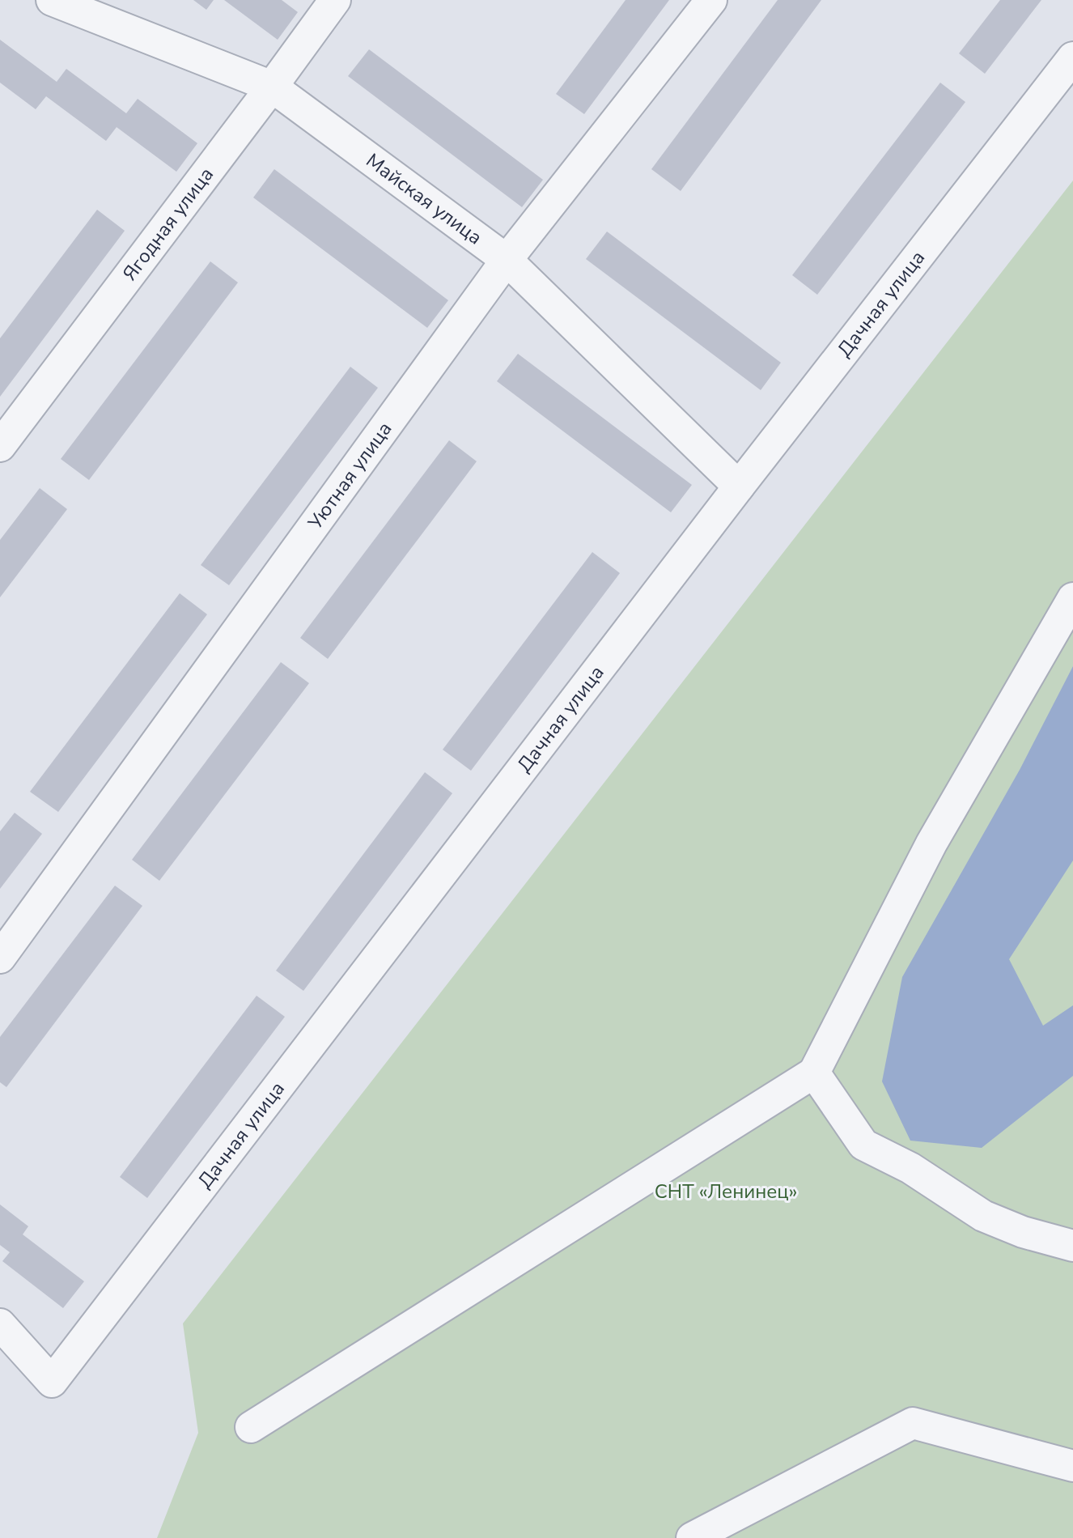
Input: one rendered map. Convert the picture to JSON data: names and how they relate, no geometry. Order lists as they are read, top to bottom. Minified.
{"streets":{"street":["Майская улица","Ягодная улица","Дачная улица","Уютная улица"]},"crossings":[["Майская улица","Ягодная улица"],["Майская улица","Дачная улица"],["Майская улица","Уютная улица"]],"parks":["СНТ «Ленинец»"]}
